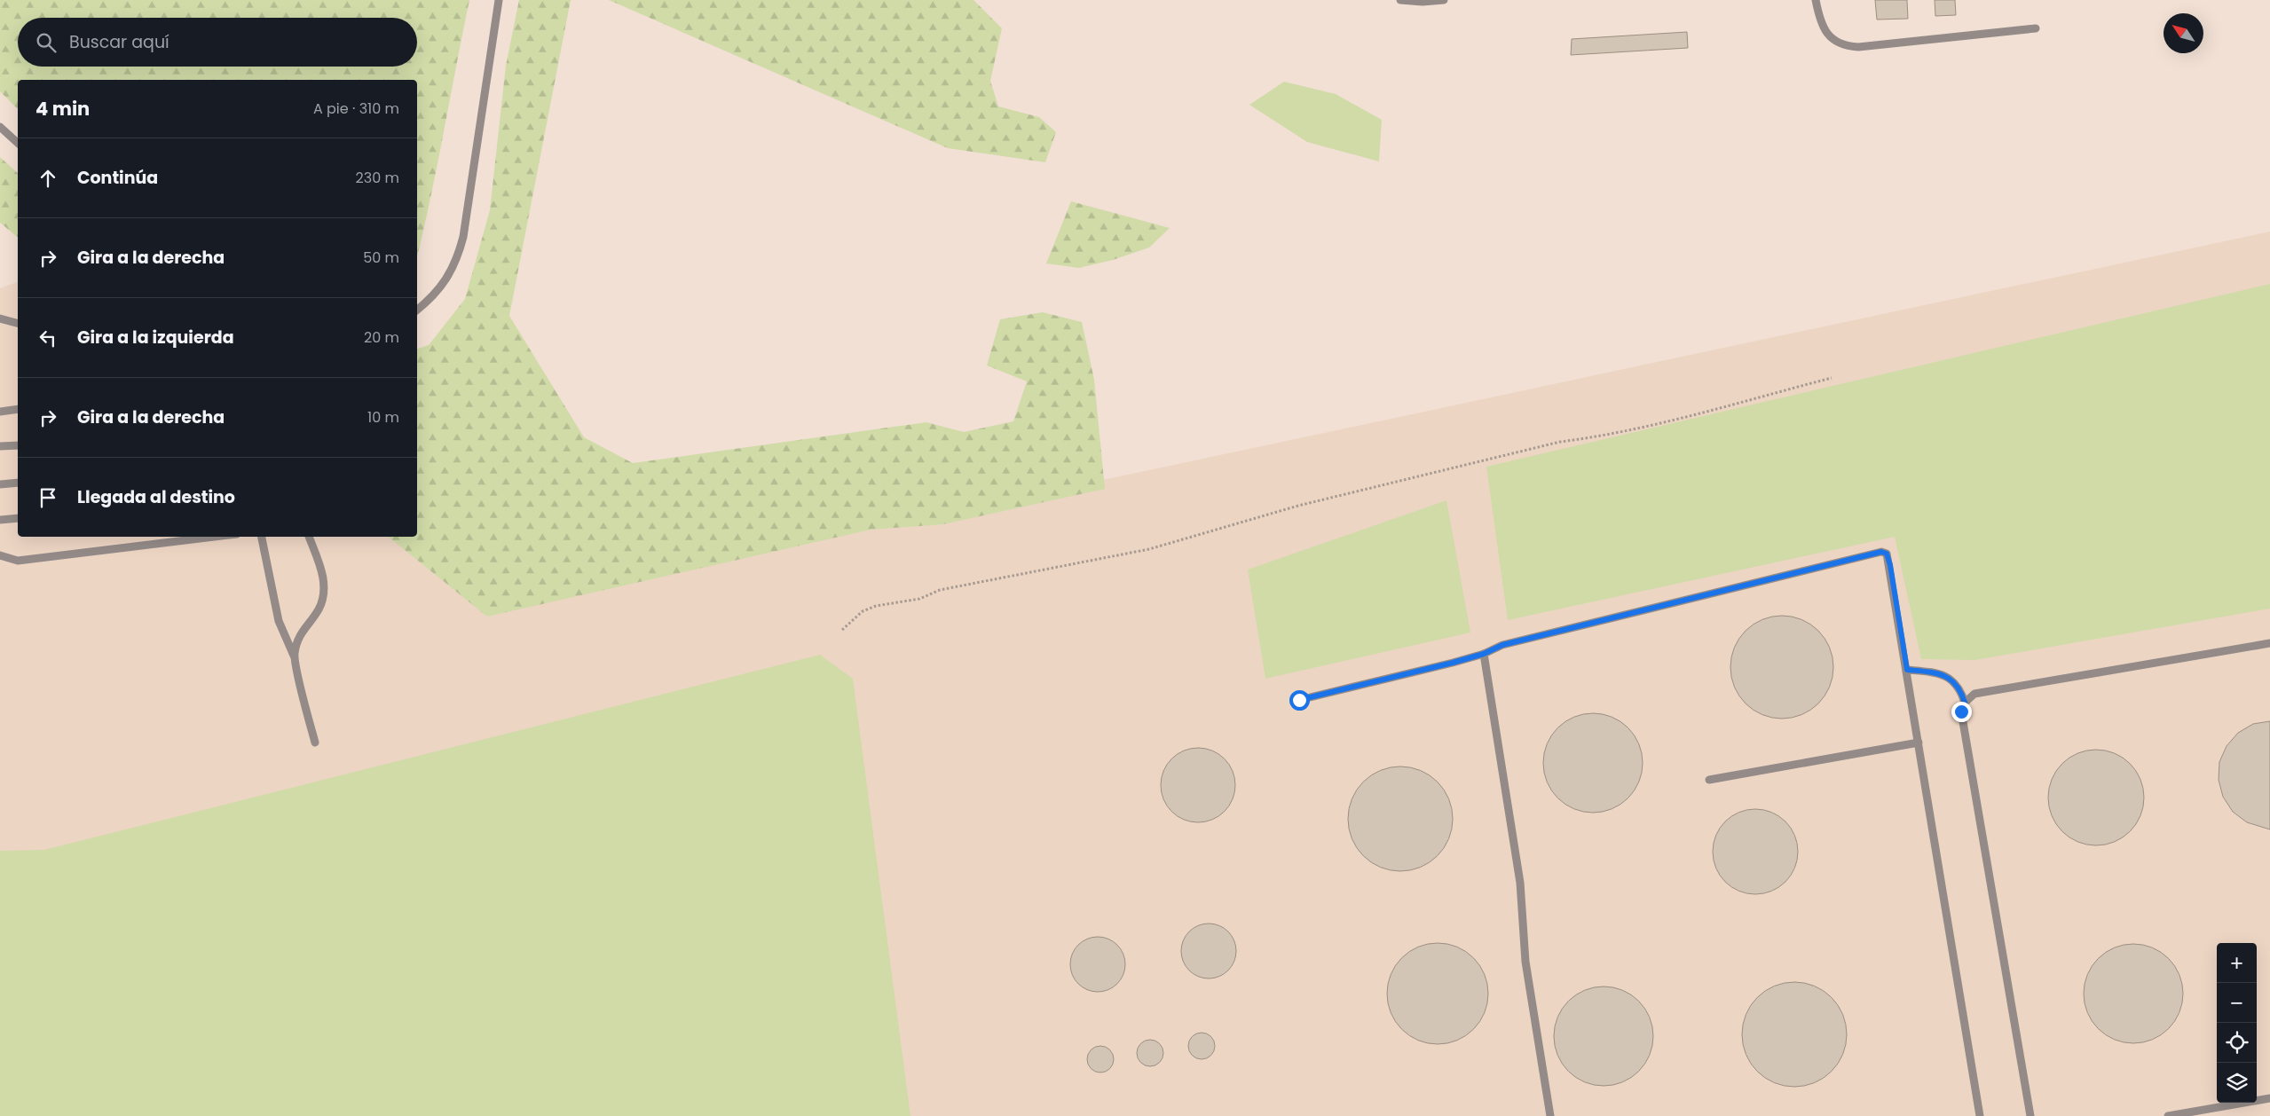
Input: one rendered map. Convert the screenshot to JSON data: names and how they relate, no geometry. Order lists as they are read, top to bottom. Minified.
{"north":"top left","page":{"search":"Buscar aquí","heading":["4 min","A pie · 310 m"],"list":[["Continúa","230 m"],["Gira a la derecha","50 m"],["Gira a la izquierda","20 m"],["Gira a la derecha","10 m"],"Llegada al destino"],"map_buttons":["+","−"]}}
